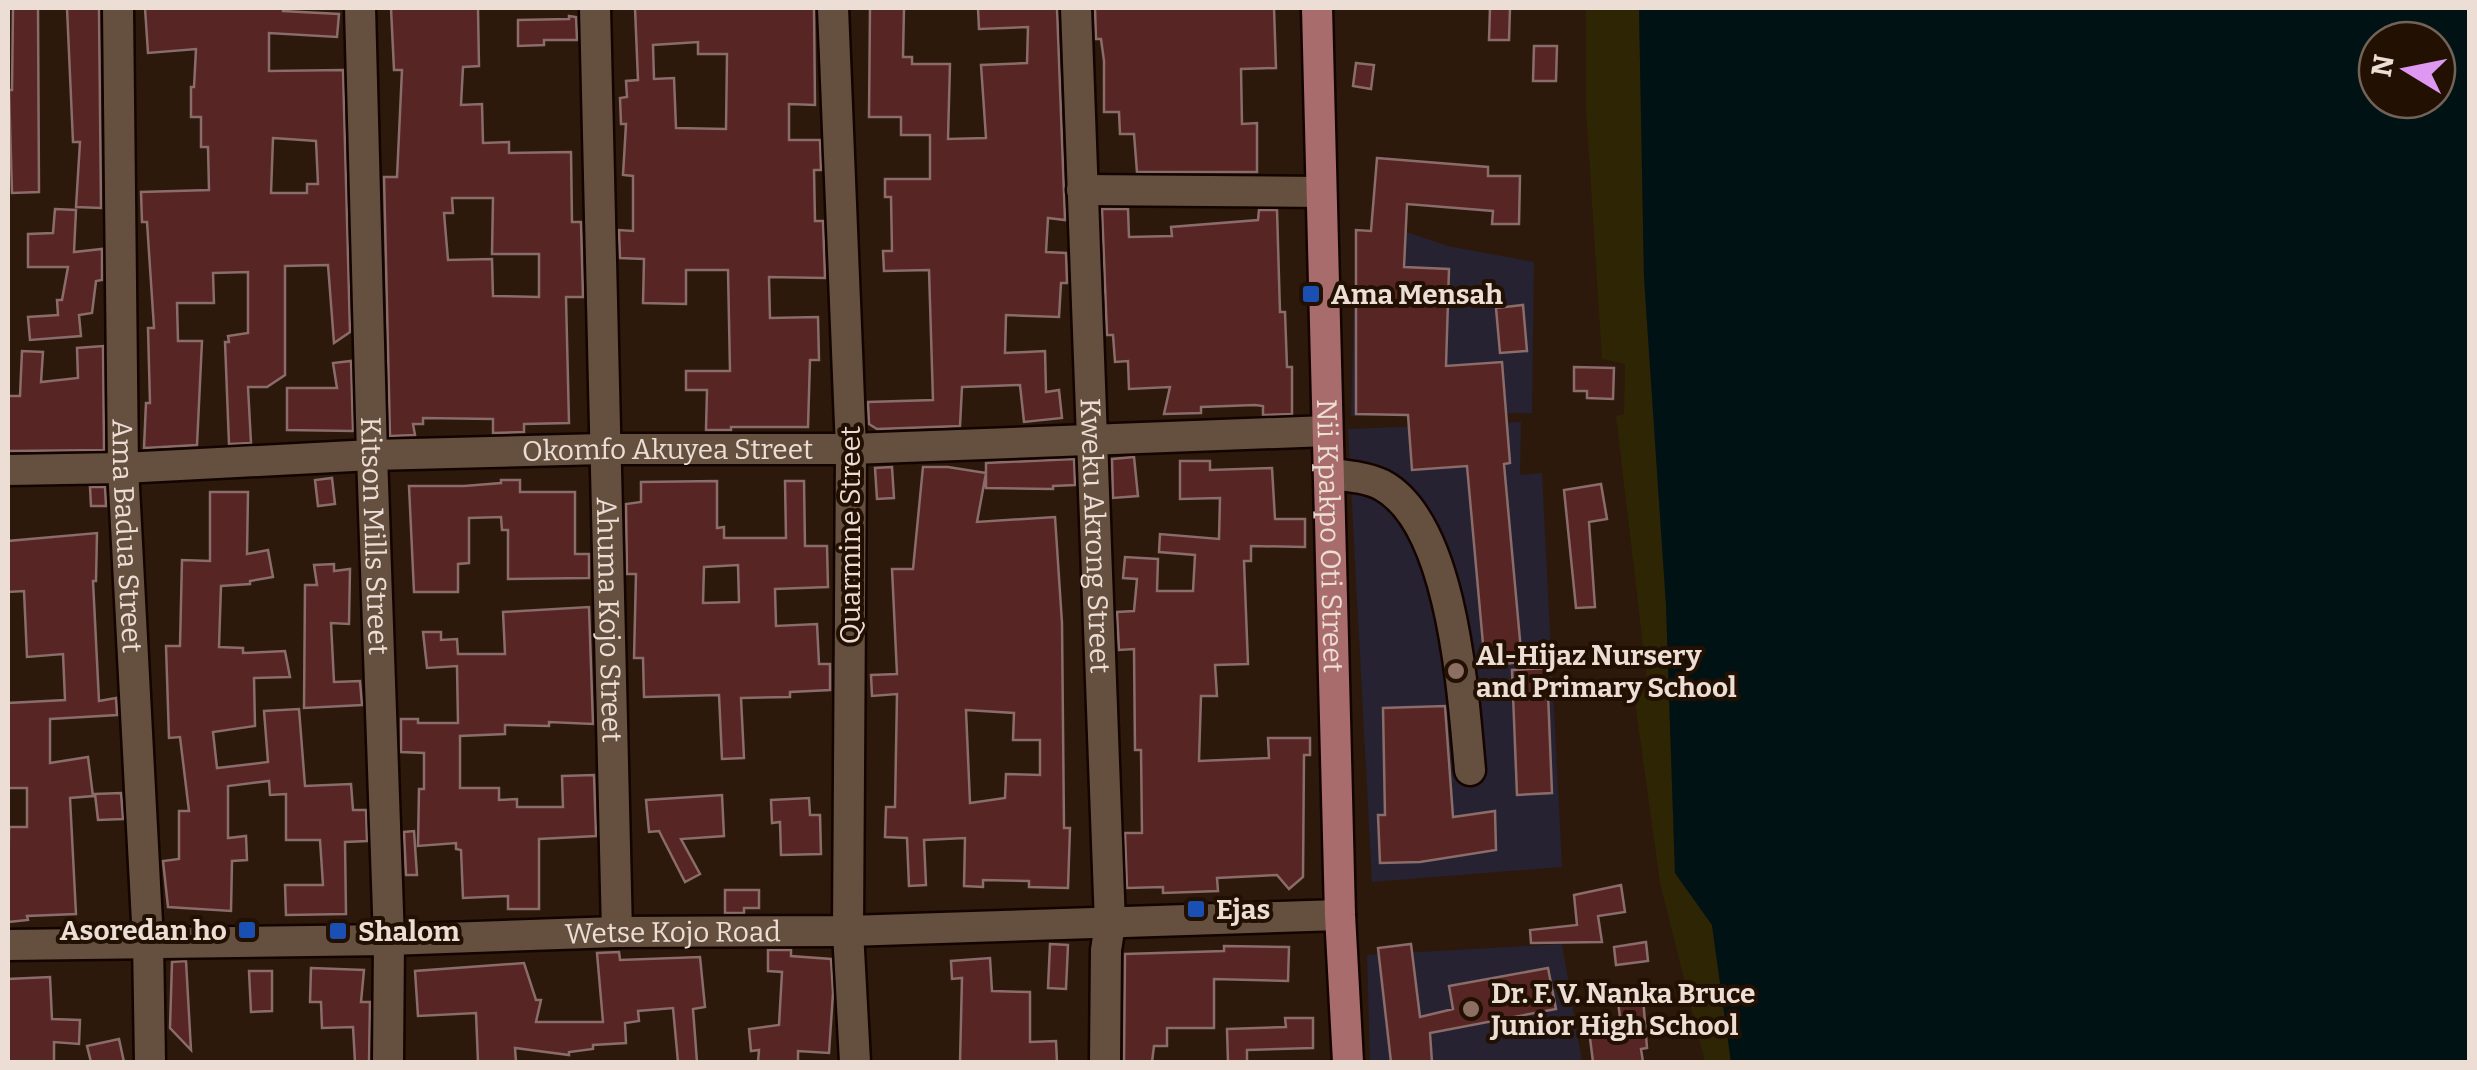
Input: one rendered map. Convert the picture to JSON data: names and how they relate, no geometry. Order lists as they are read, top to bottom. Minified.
{"streets":{"main road":["Nii Kpakpo Oti Street"],"street":["Okomfo Akuyea Street","Ama Badua Street","Kitson Mills Street","Quarmine Street","Kweku Akrong Street","Ahuma Kojo Street","Wetse Kojo Road"]},"crossings":[["Okomfo Akuyea Street","Ama Badua Street"],["Okomfo Akuyea Street","Kitson Mills Street"],["Okomfo Akuyea Street","Quarmine Street"],["Okomfo Akuyea Street","Kweku Akrong Street"],["Okomfo Akuyea Street","Nii Kpakpo Oti Street"],["Okomfo Akuyea Street","Ahuma Kojo Street"],["Ama Badua Street","Wetse Kojo Road"],["Kitson Mills Street","Wetse Kojo Road"],["Quarmine Street","Wetse Kojo Road"],["Kweku Akrong Street","Wetse Kojo Road"],["Nii Kpakpo Oti Street","Wetse Kojo Road"],["Ahuma Kojo Street","Wetse Kojo Road"]],"places":{"transit":["Ama Mensah","Ejas","Asoredan ho","Shalom"],"other":["Al-Hijaz Nursery and Primary School","Dr. F. V. Nanka Bruce Junior High School"]},"north":"left"}
